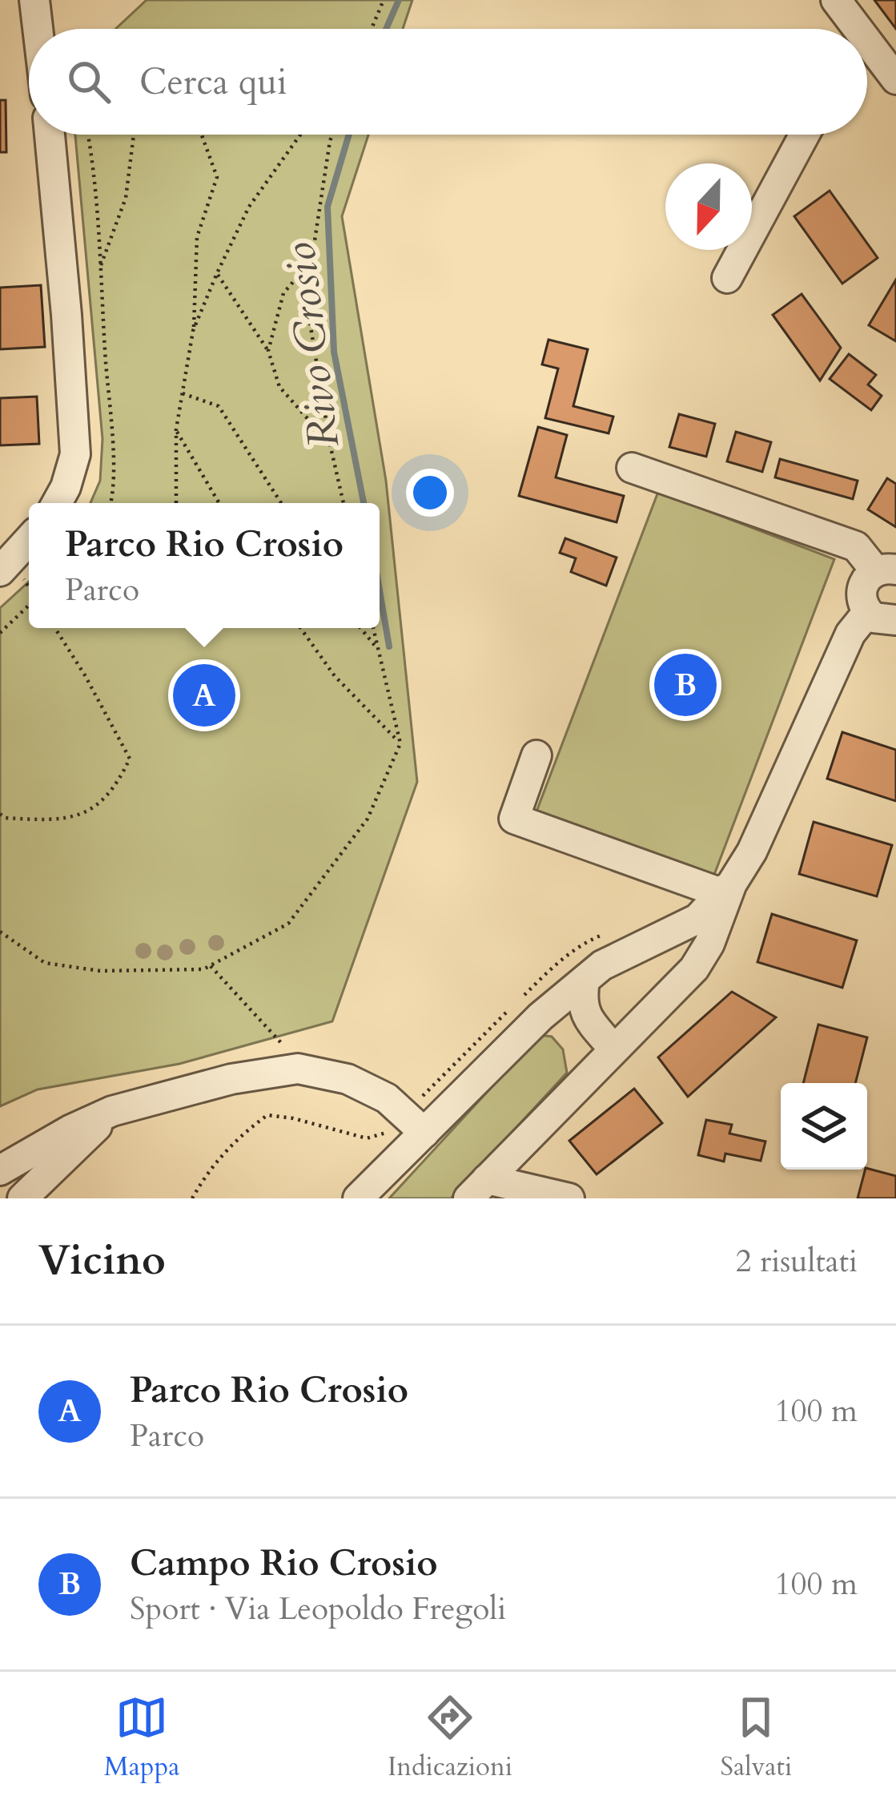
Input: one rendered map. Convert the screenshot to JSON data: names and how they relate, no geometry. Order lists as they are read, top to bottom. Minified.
{"water":["Rivo Crosio"],"north":"bottom","page":{"search":"Cerca qui","popup":["Parco Rio Crosio","Parco"],"pins":["B","A"],"heading":["Vicino","2 risultati"],"list":[{"mark":"A","name":"Parco Rio Crosio","note":"Parco","value":"100 m"},{"mark":"B","name":"Campo Rio Crosio","note":"Sport · Via Leopoldo Fregoli","value":"100 m"}],"nav":["Mappa","Indicazioni","Salvati"]}}
